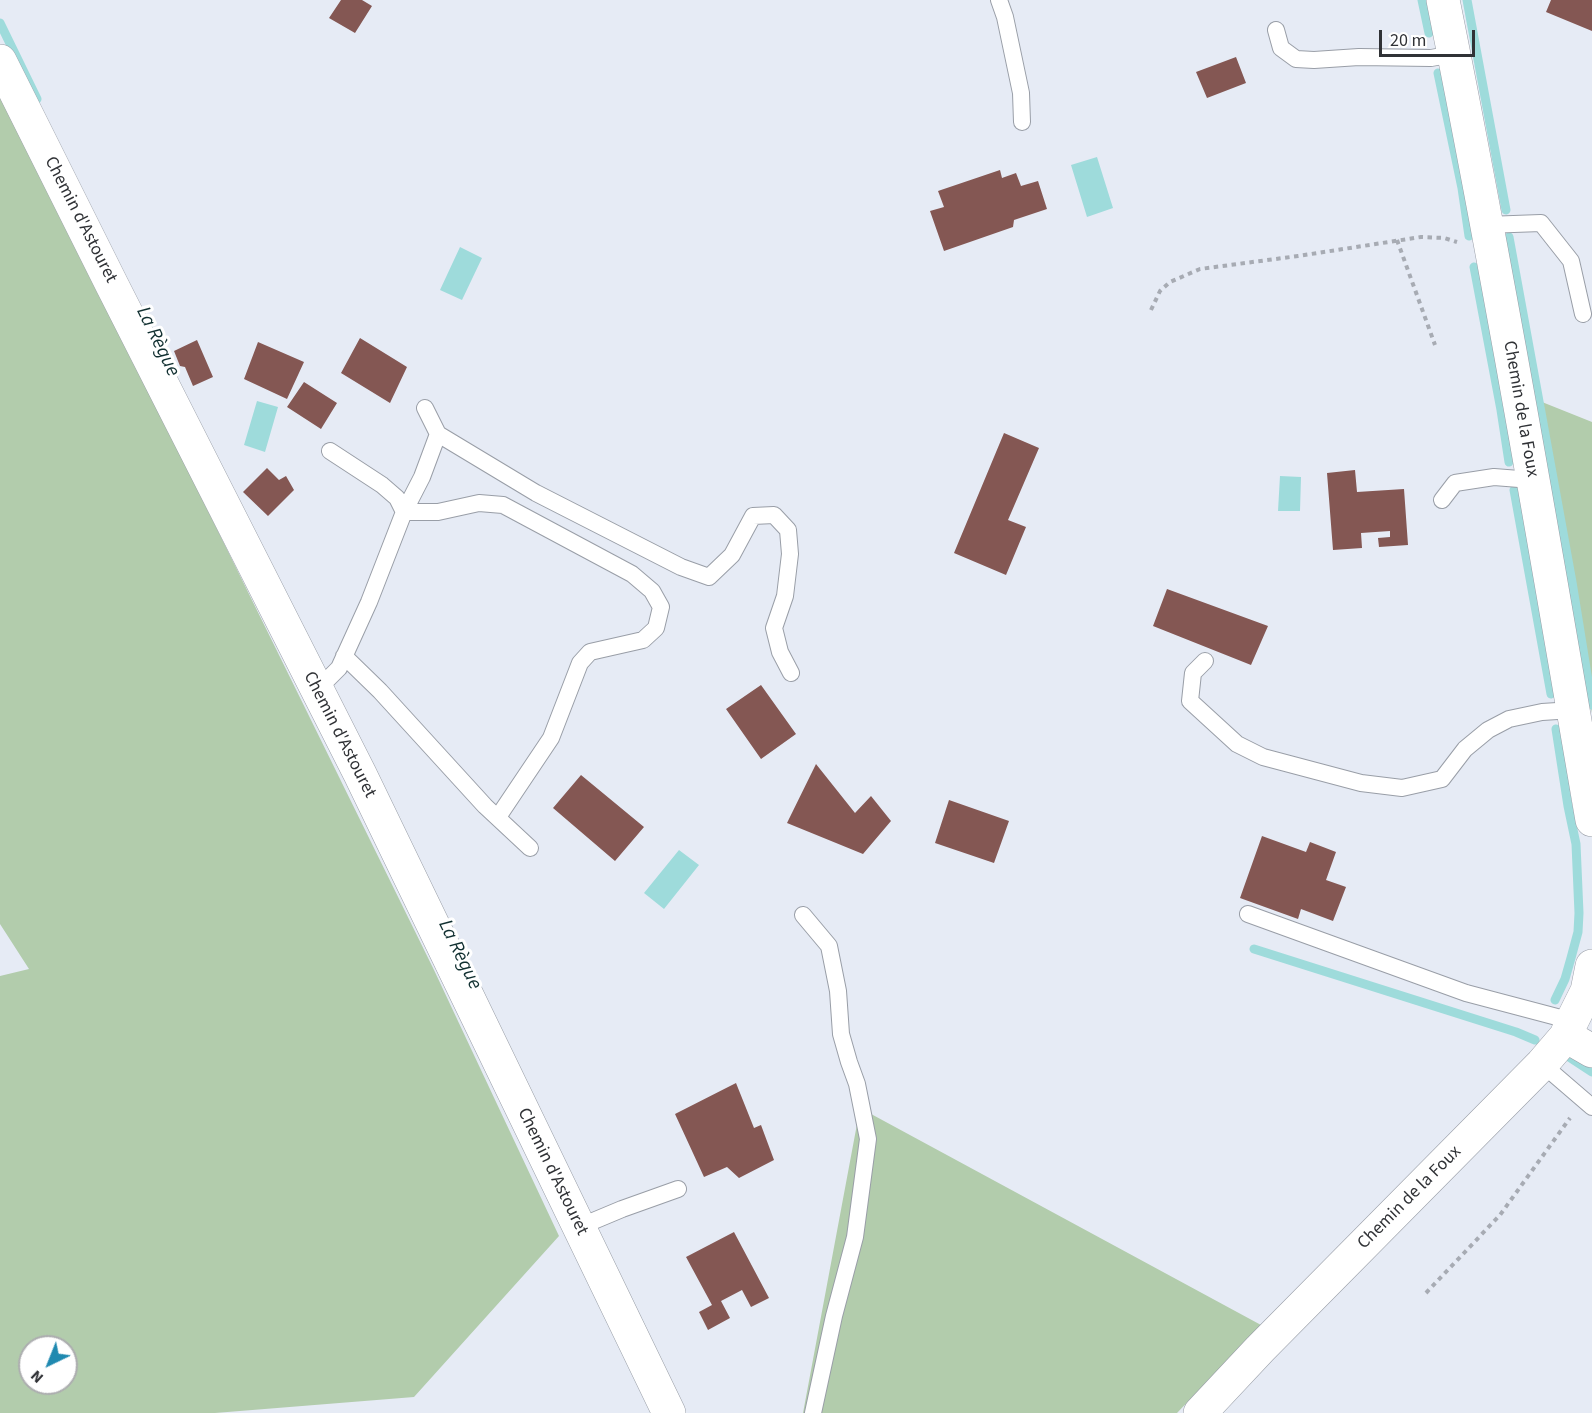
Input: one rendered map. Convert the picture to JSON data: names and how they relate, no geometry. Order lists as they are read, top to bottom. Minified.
{"streets":{"street":["Chemin d'Astouret","Chemin de la Foux"]},"water":["La Règue"],"scale_bar":"20 m","north":"bottom left"}
